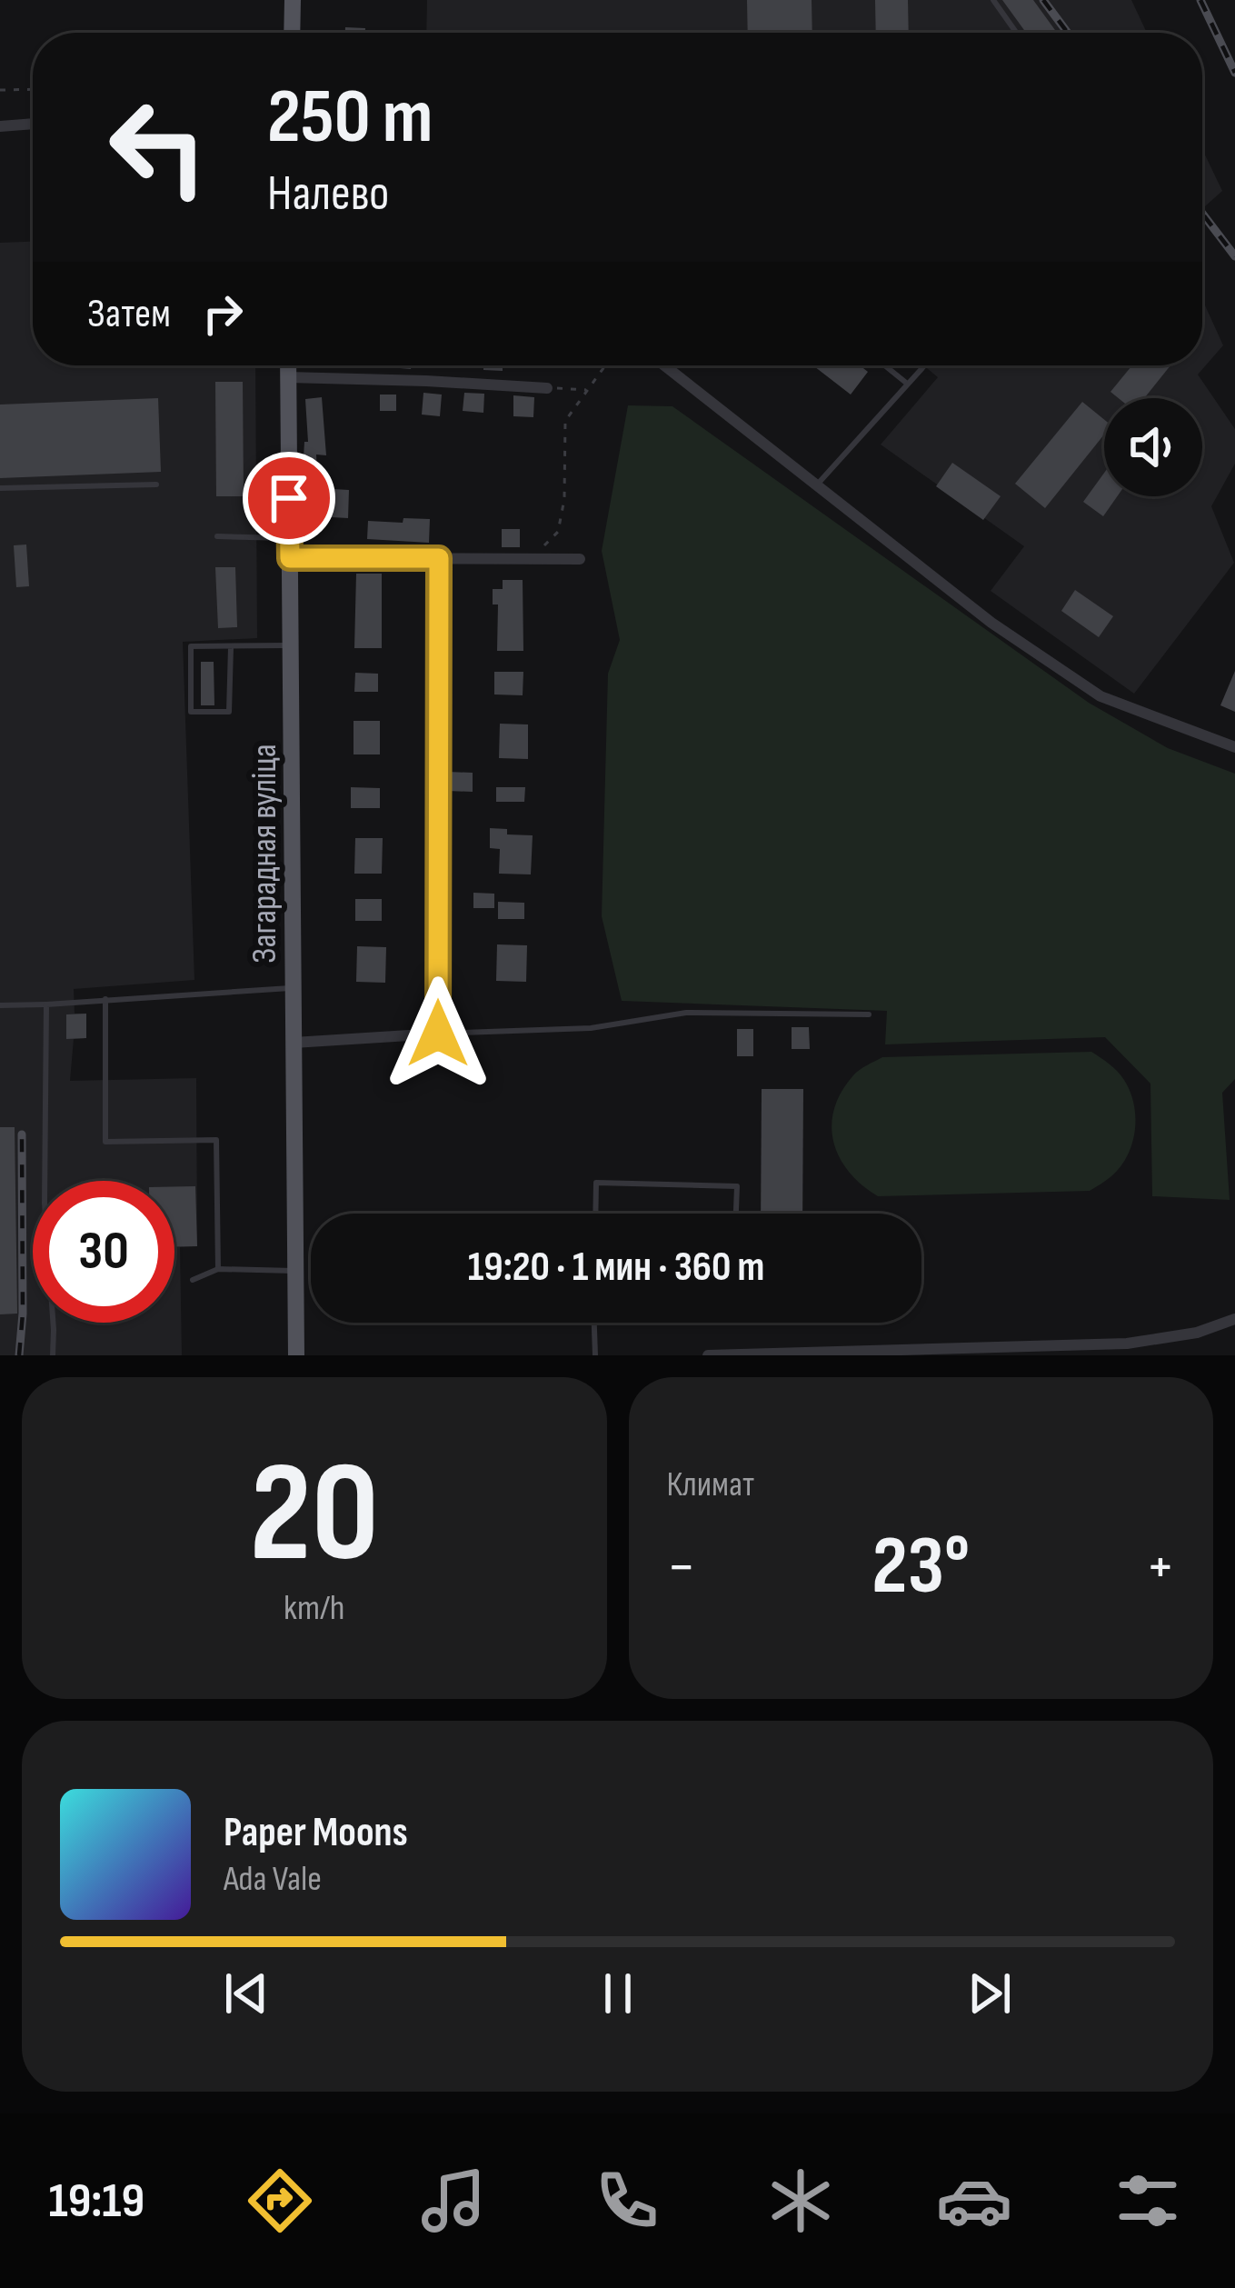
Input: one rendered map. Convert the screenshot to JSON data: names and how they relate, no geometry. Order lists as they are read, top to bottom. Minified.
{"streets":{"main road":["Загарадная вуліца"]},"page":{"turn":["250 m","Налево"],"then":"Затем","limit":"30","trip":"19:20 · 1 мин · 360 m","tile":[["20","km/h"],"Климат"],"heat":["−","23°","+"],"song":["Paper Moons","Ada Vale"],"tabs":"19:19"}}
